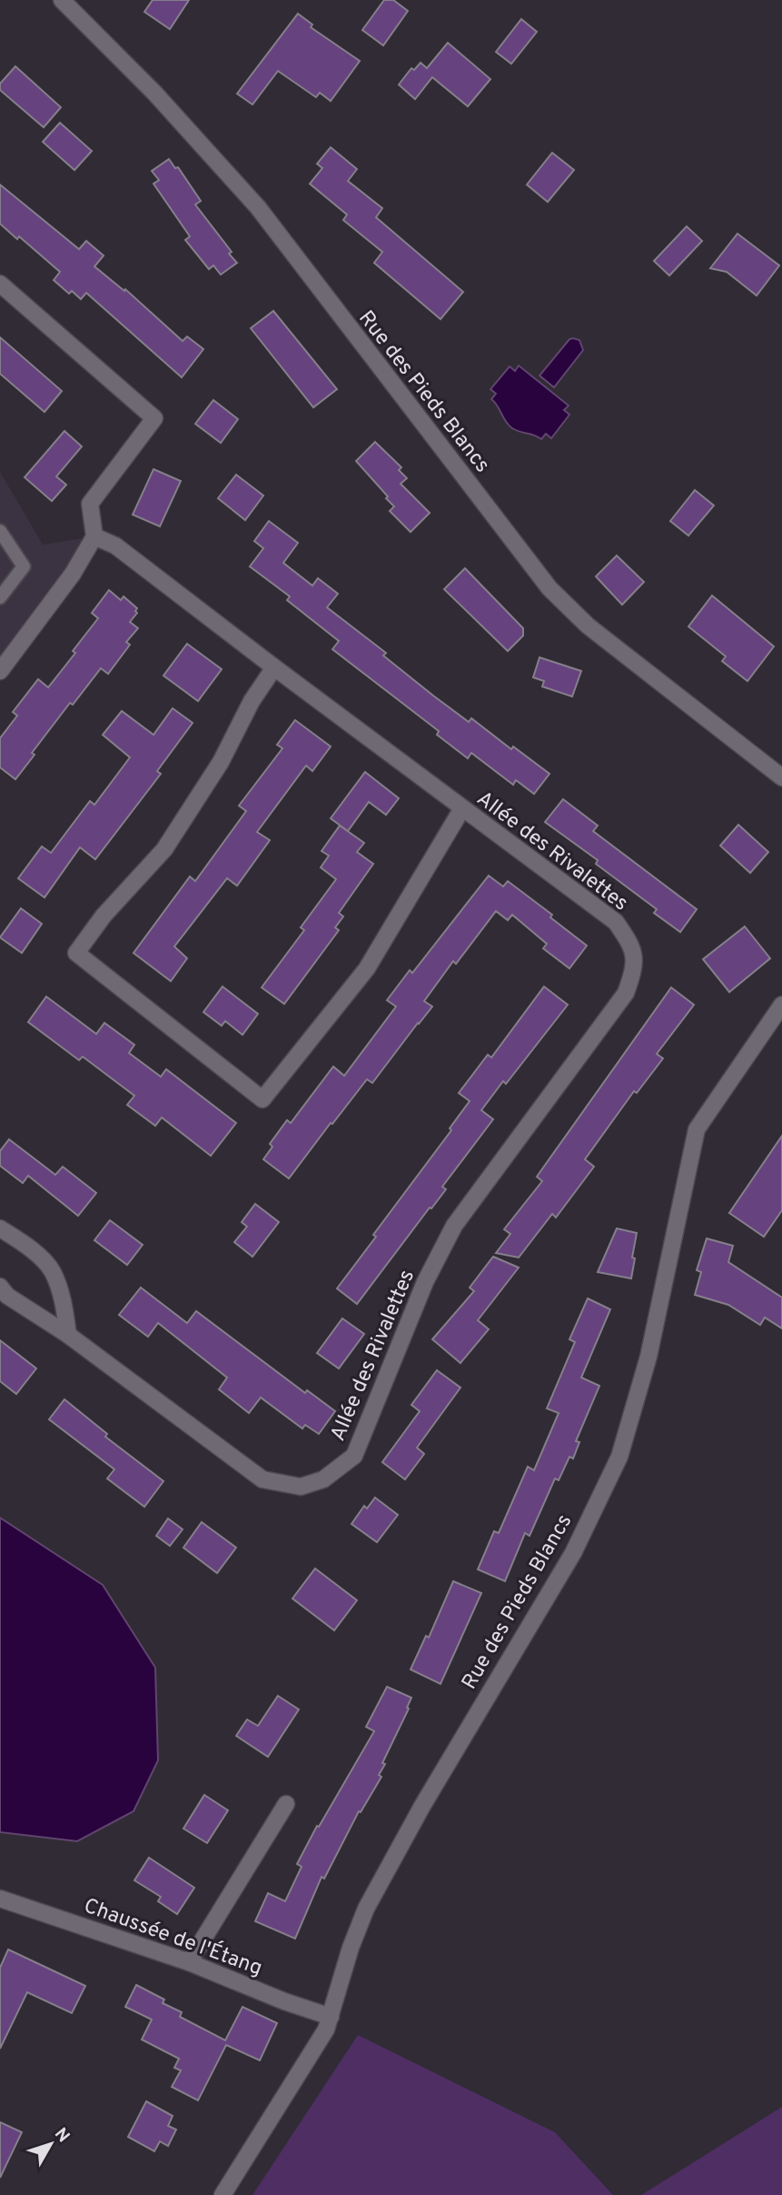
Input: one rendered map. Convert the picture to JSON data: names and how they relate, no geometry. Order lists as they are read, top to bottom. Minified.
{"streets":{"street":["Rue des Pieds Blancs","Allée des Rivalettes","Chaussée de l'Étang"]},"crossings":[["Rue des Pieds Blancs","Chaussée de l'Étang"]],"north":"top right"}
